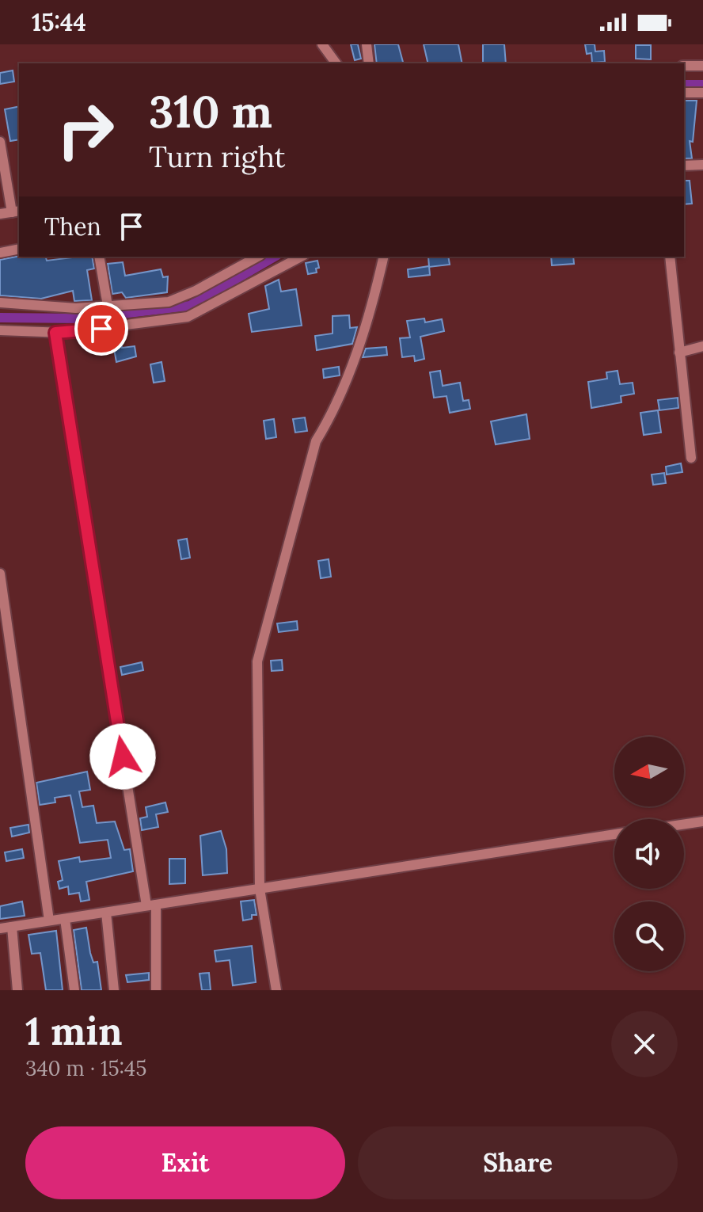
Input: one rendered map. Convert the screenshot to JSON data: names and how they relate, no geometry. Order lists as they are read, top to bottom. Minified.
{"north":"left","page":{"status":"15:44","turn":["310 m","Turn right"],"then":"Then","heading":["1 min","340 m · 15:45"],"buttons":["Exit","Share"]}}
